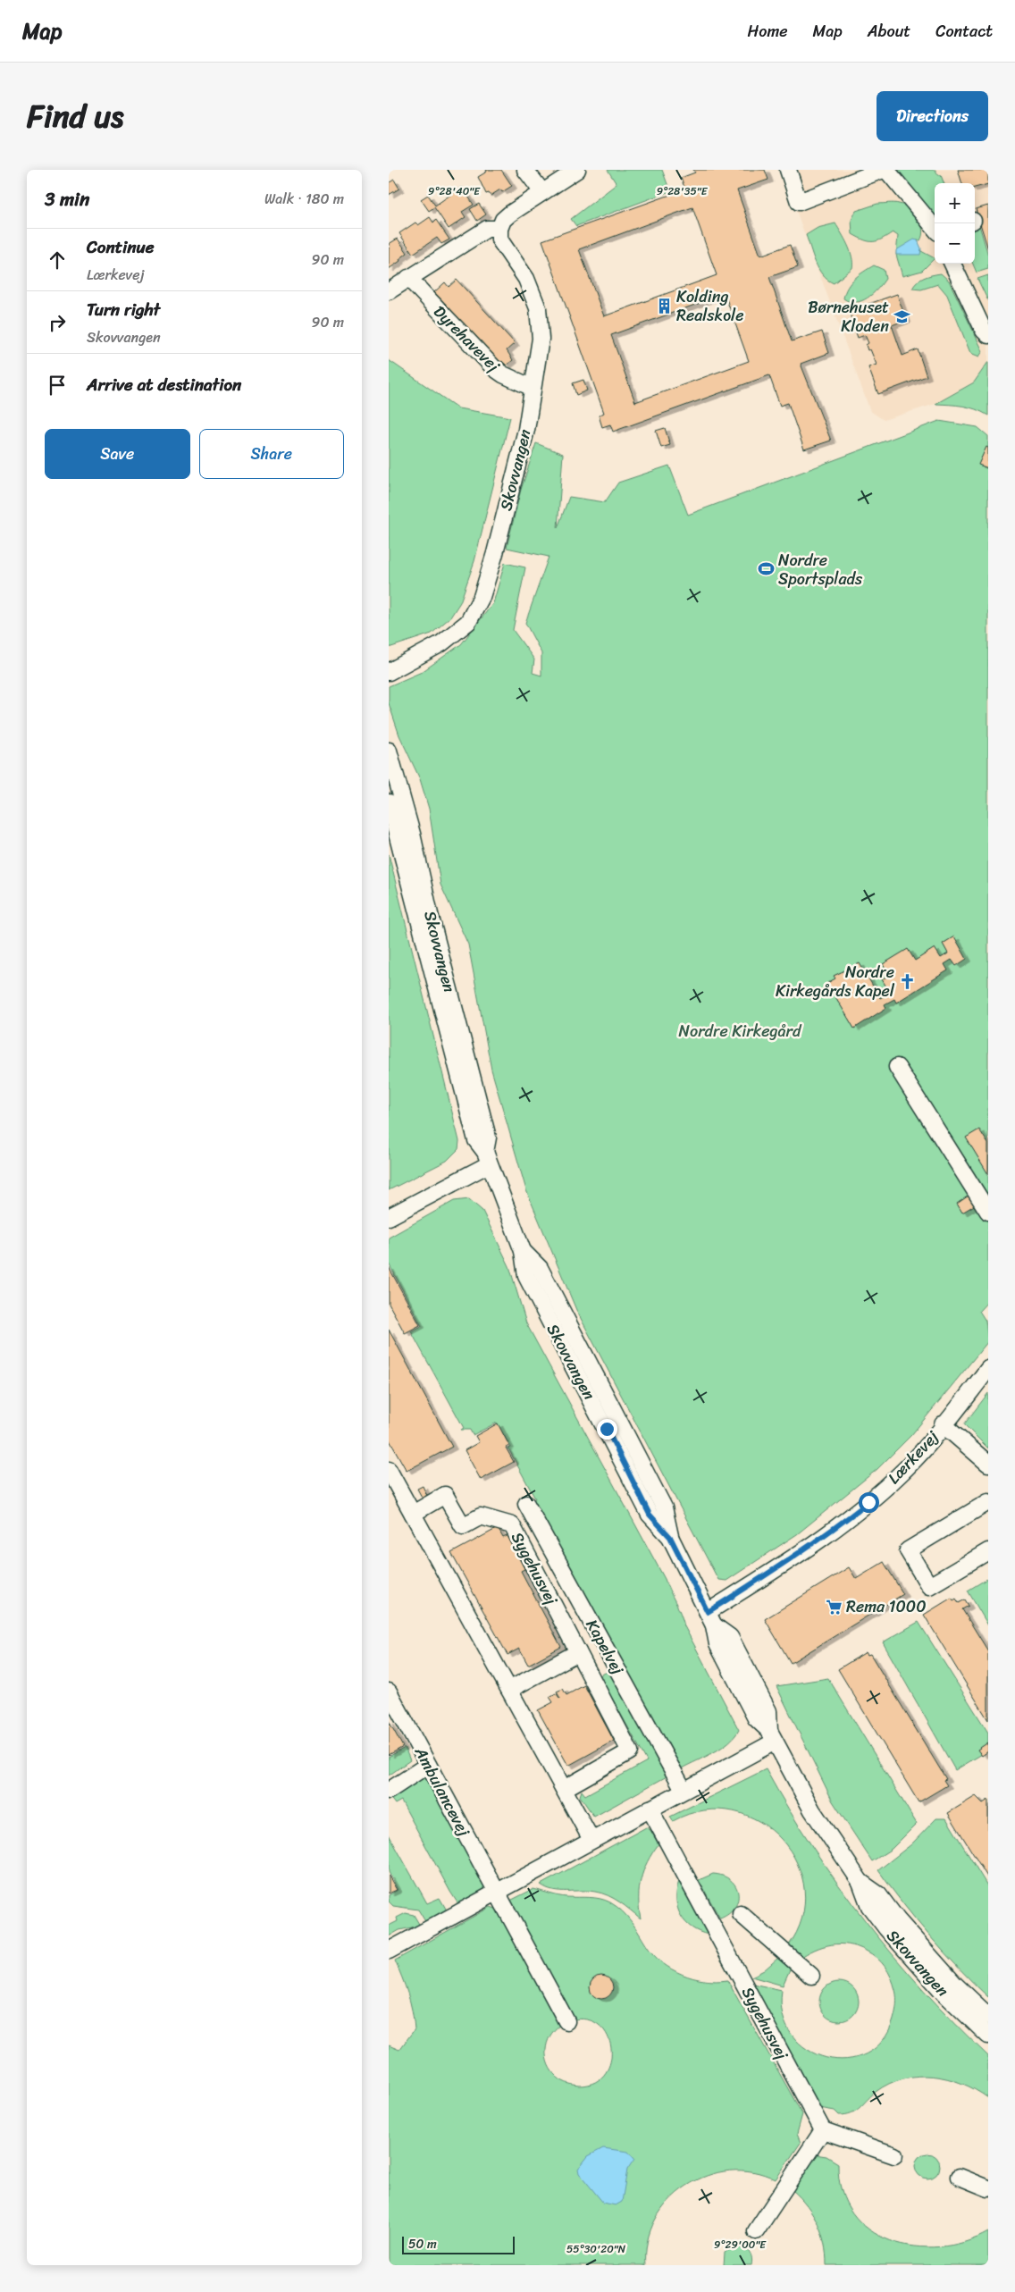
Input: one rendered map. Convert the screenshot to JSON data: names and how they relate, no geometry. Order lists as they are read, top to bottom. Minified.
{"streets":{"street":["Dyrehavevej","Skovvangen","Lærkevej","Sygehusvej","Kapelvej","Ambulancevej"]},"crossings":[["Dyrehavevej","Skovvangen"],["Skovvangen","Lærkevej"]],"parks":["Nordre Kirkegård"],"places":{"building":["Kolding Realskole"],"school or university":["Børnehuset Kloden"],"sports":["Nordre Sportsplads"],"church":["Nordre Kirkegårds Kapel"],"supermarket":["Rema 1000"]},"scale_bar":"50 m","page":{"header":"Map","nav":["Home","Map","About","Contact"],"title":"Find us","buttons":["Directions",["Save","Share"]],"heading":["3 min","Walk · 180 m"],"map_buttons":["+","−"],"list":[["Continue","Lærkevej","90 m"],["Turn right","Skovvangen","90 m"],"Arrive at destination"],"scale":"50 m"},"coordinates":["9°28'40\"E","9°28'35\"E","9°29'00\"E","55°30'20\"N"]}
